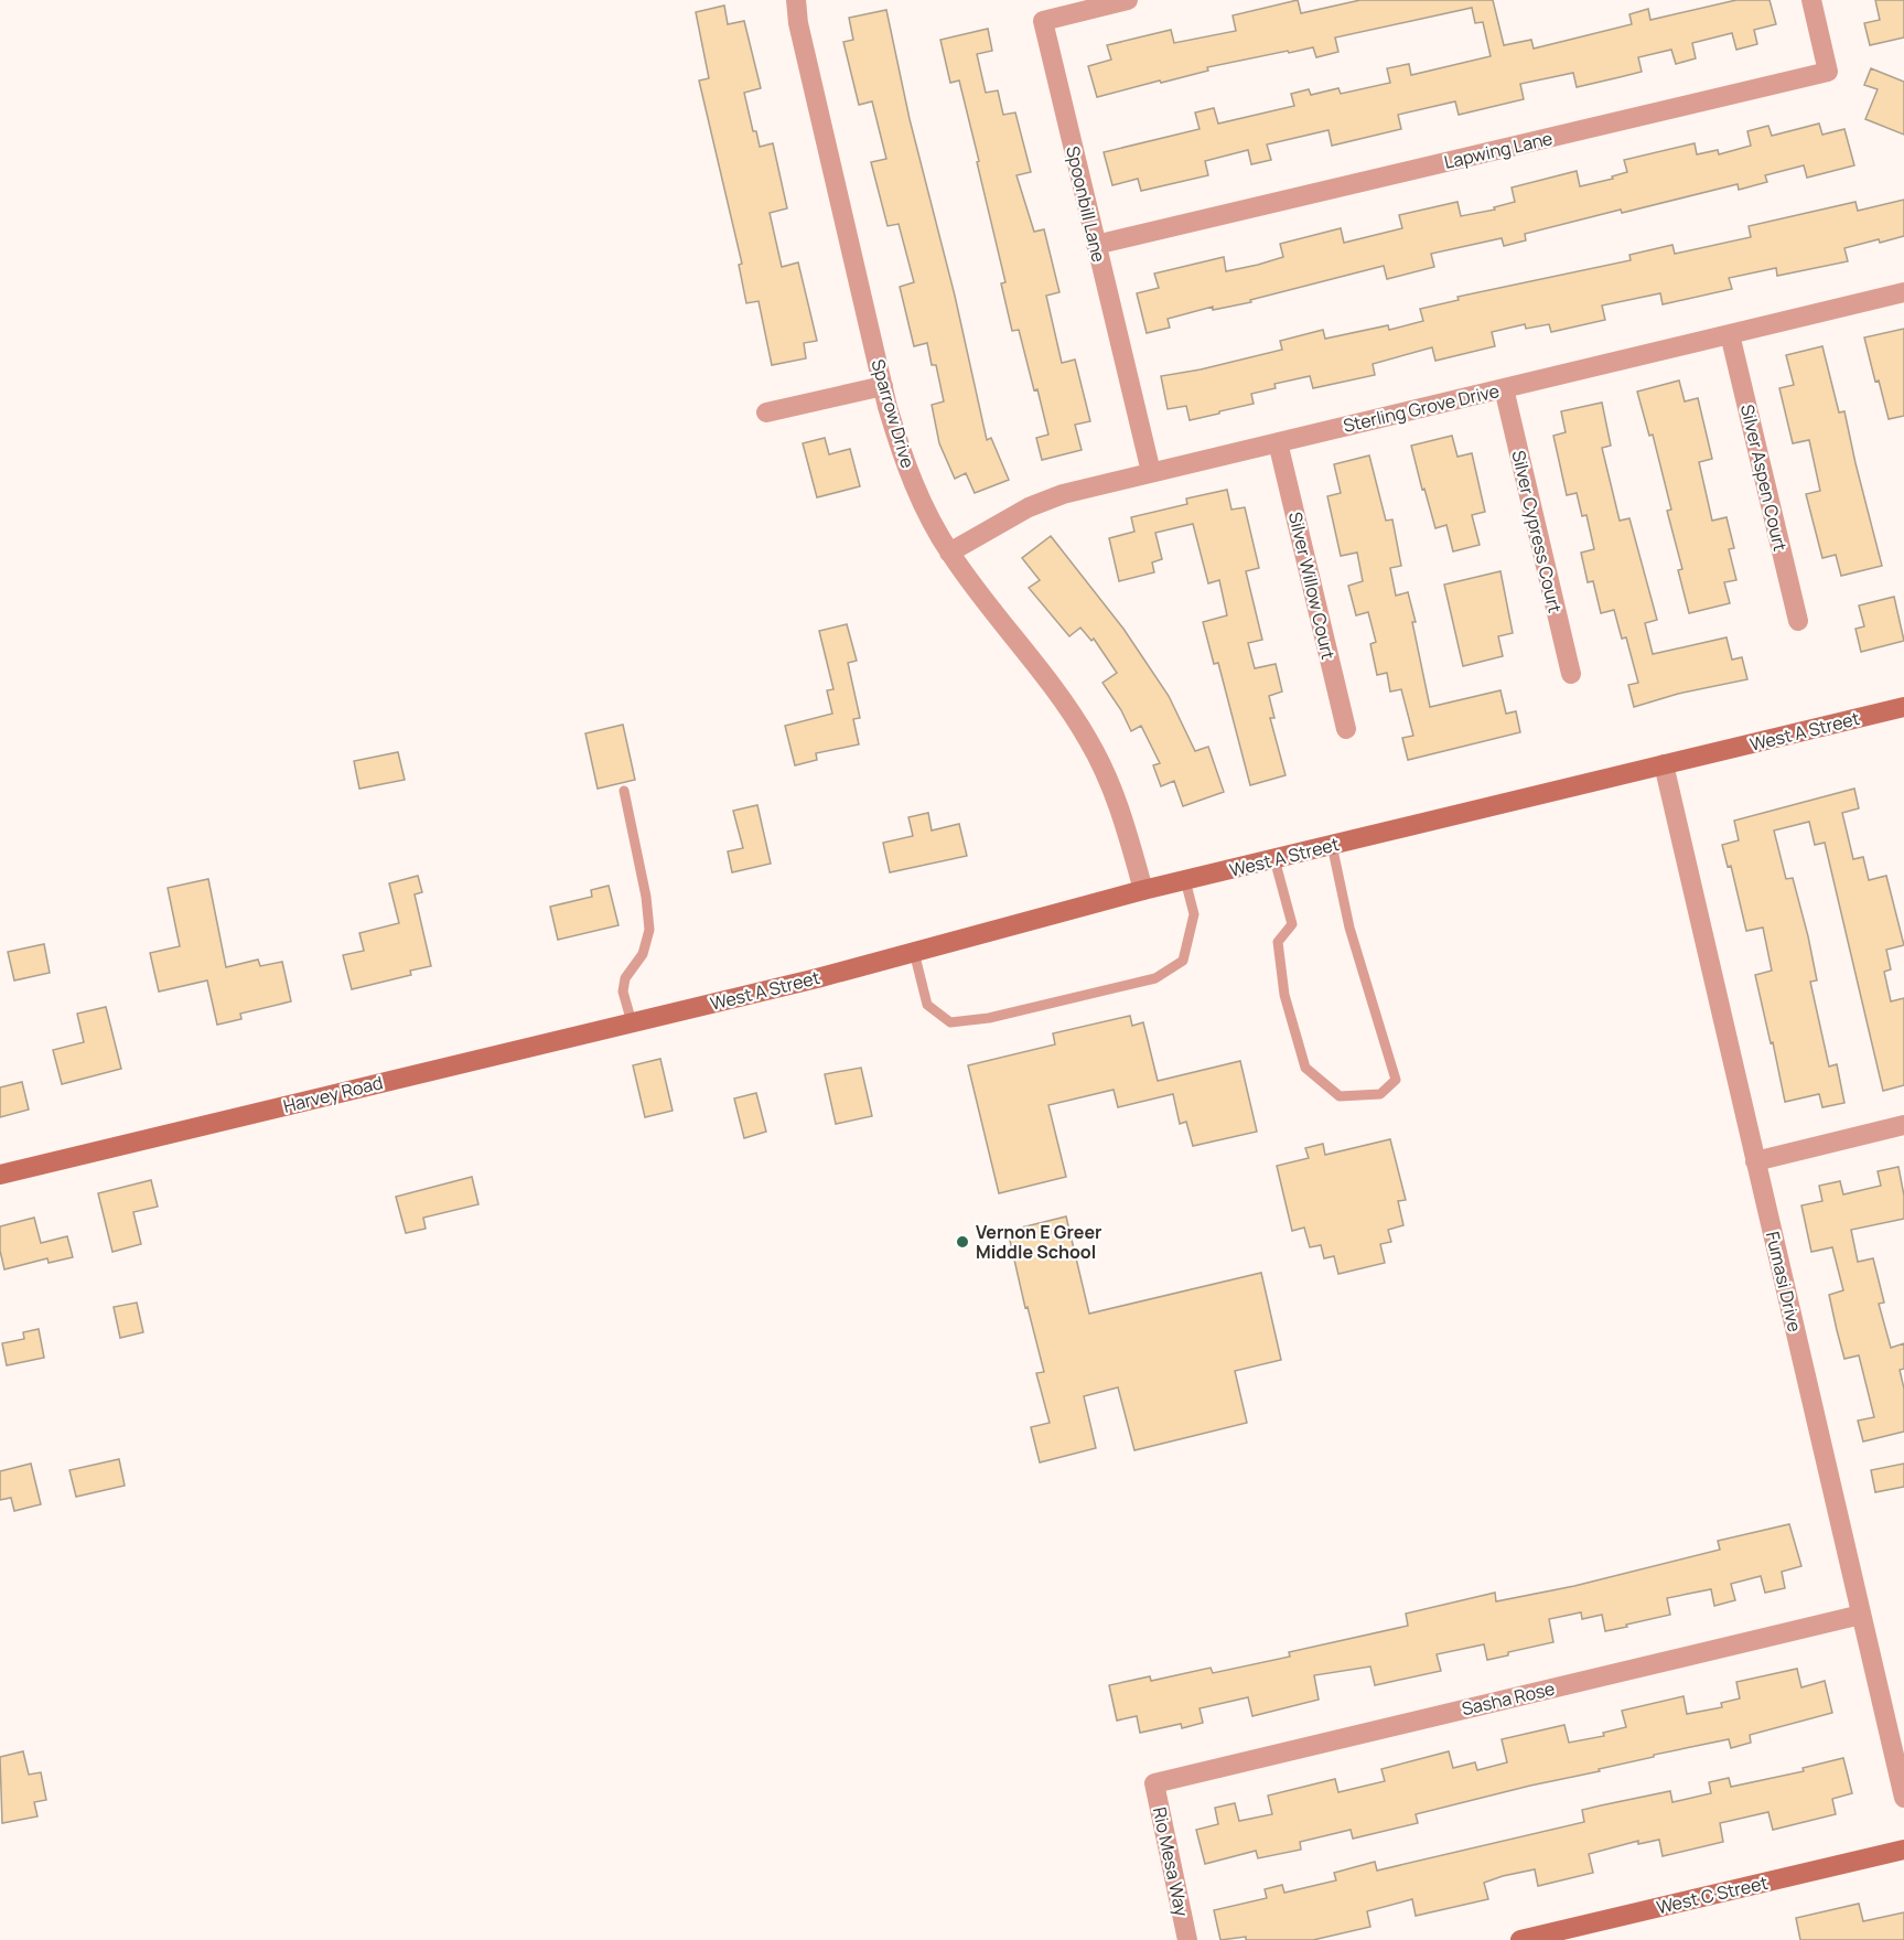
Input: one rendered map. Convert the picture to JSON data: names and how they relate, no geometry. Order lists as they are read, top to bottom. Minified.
{"streets":{"street":["Lapwing Lane","Spoonbill Lane","Sterling Grove Drive","Sparrow Drive","Silver Aspen Court","Silver Cypress Court","Silver Willow Court","West A Street","Harvey Road","Fumasi Drive","Sasha Rose","Rio Mesa Way","West C Street"]},"crossings":[["Lapwing Lane","Spoonbill Lane"],["Spoonbill Lane","Sterling Grove Drive"],["Sterling Grove Drive","Sparrow Drive"],["Sterling Grove Drive","Silver Aspen Court"],["Sterling Grove Drive","Silver Cypress Court"],["Sterling Grove Drive","Silver Willow Court"],["Sparrow Drive","West A Street"],["West A Street","Harvey Road"],["West A Street","Fumasi Drive"],["Fumasi Drive","Sasha Rose"],["Sasha Rose","Rio Mesa Way"]],"places":["Vernon E Greer Middle School"]}
